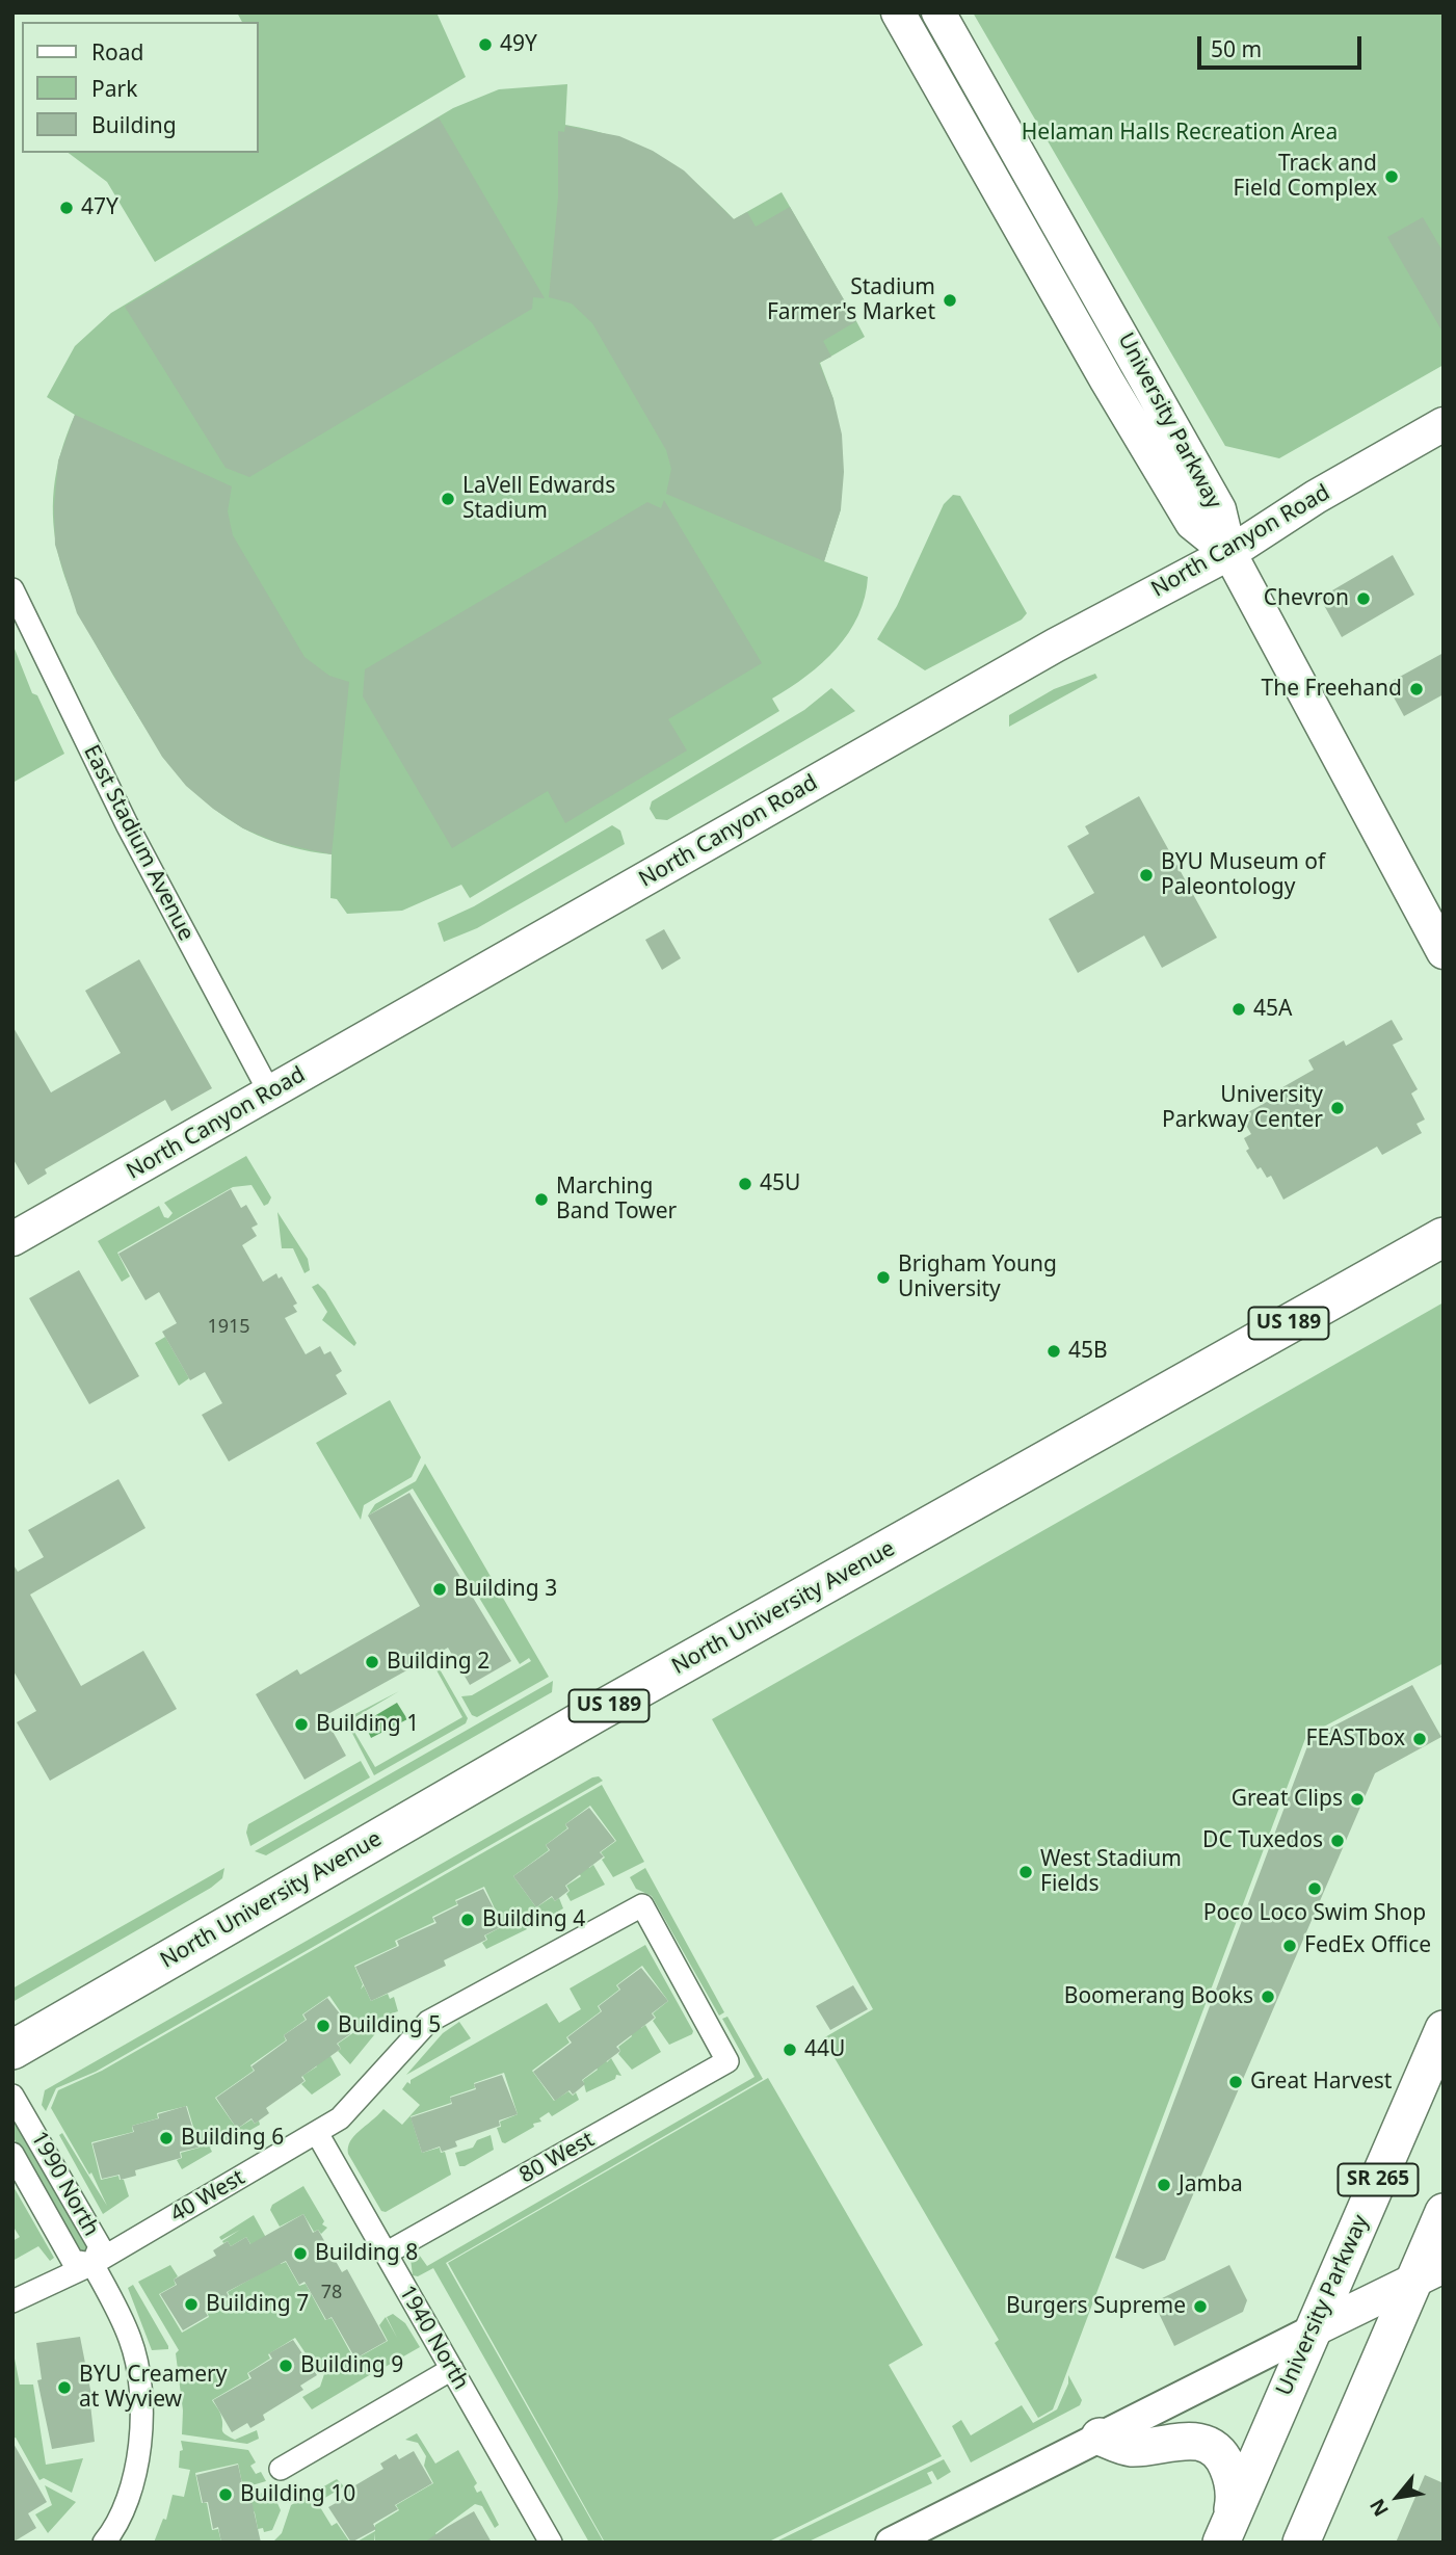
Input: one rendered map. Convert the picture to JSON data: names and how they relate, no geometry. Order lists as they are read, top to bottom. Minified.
{"streets":{"highway":["US 189","North University Avenue"],"main road":["University Parkway","North Canyon Road","SR 265"],"street":["East Stadium Avenue","80 West","1990 North","40 West","1940 North"]},"crossings":[["University Parkway","North Canyon Road"],["North Canyon Road","East Stadium Avenue"],["80 West","40 West"],["80 West","1940 North"],["1990 North","40 West"],["40 West","1940 North"]],"parks":["Helaman Halls Recreation Area"],"places":["49Y","Track and Field Complex","47Y","Stadium Farmer's Market","LaVell Edwards Stadium","Chevron","The Freehand","BYU Museum of Paleontology","45A","University Parkway Center","45U","Marching Band Tower","Brigham Young University","45B","Building 3","Building 2","Building 1","FEASTbox","Great Clips","DC Tuxedos","West Stadium Fields","Poco Loco Swim Shop","Building 4","FedEx Office","Boomerang Books","Building 5","44U","Great Harvest","Building 6","Jamba","Building 8","Building 7","Burgers Supreme","Building 9","BYU Creamery at Wyview","Building 10"],"house_numbers":["1915","78"],"legend":["Road","Park","Building"],"scale_bar":"50 m","north":"bottom left"}
